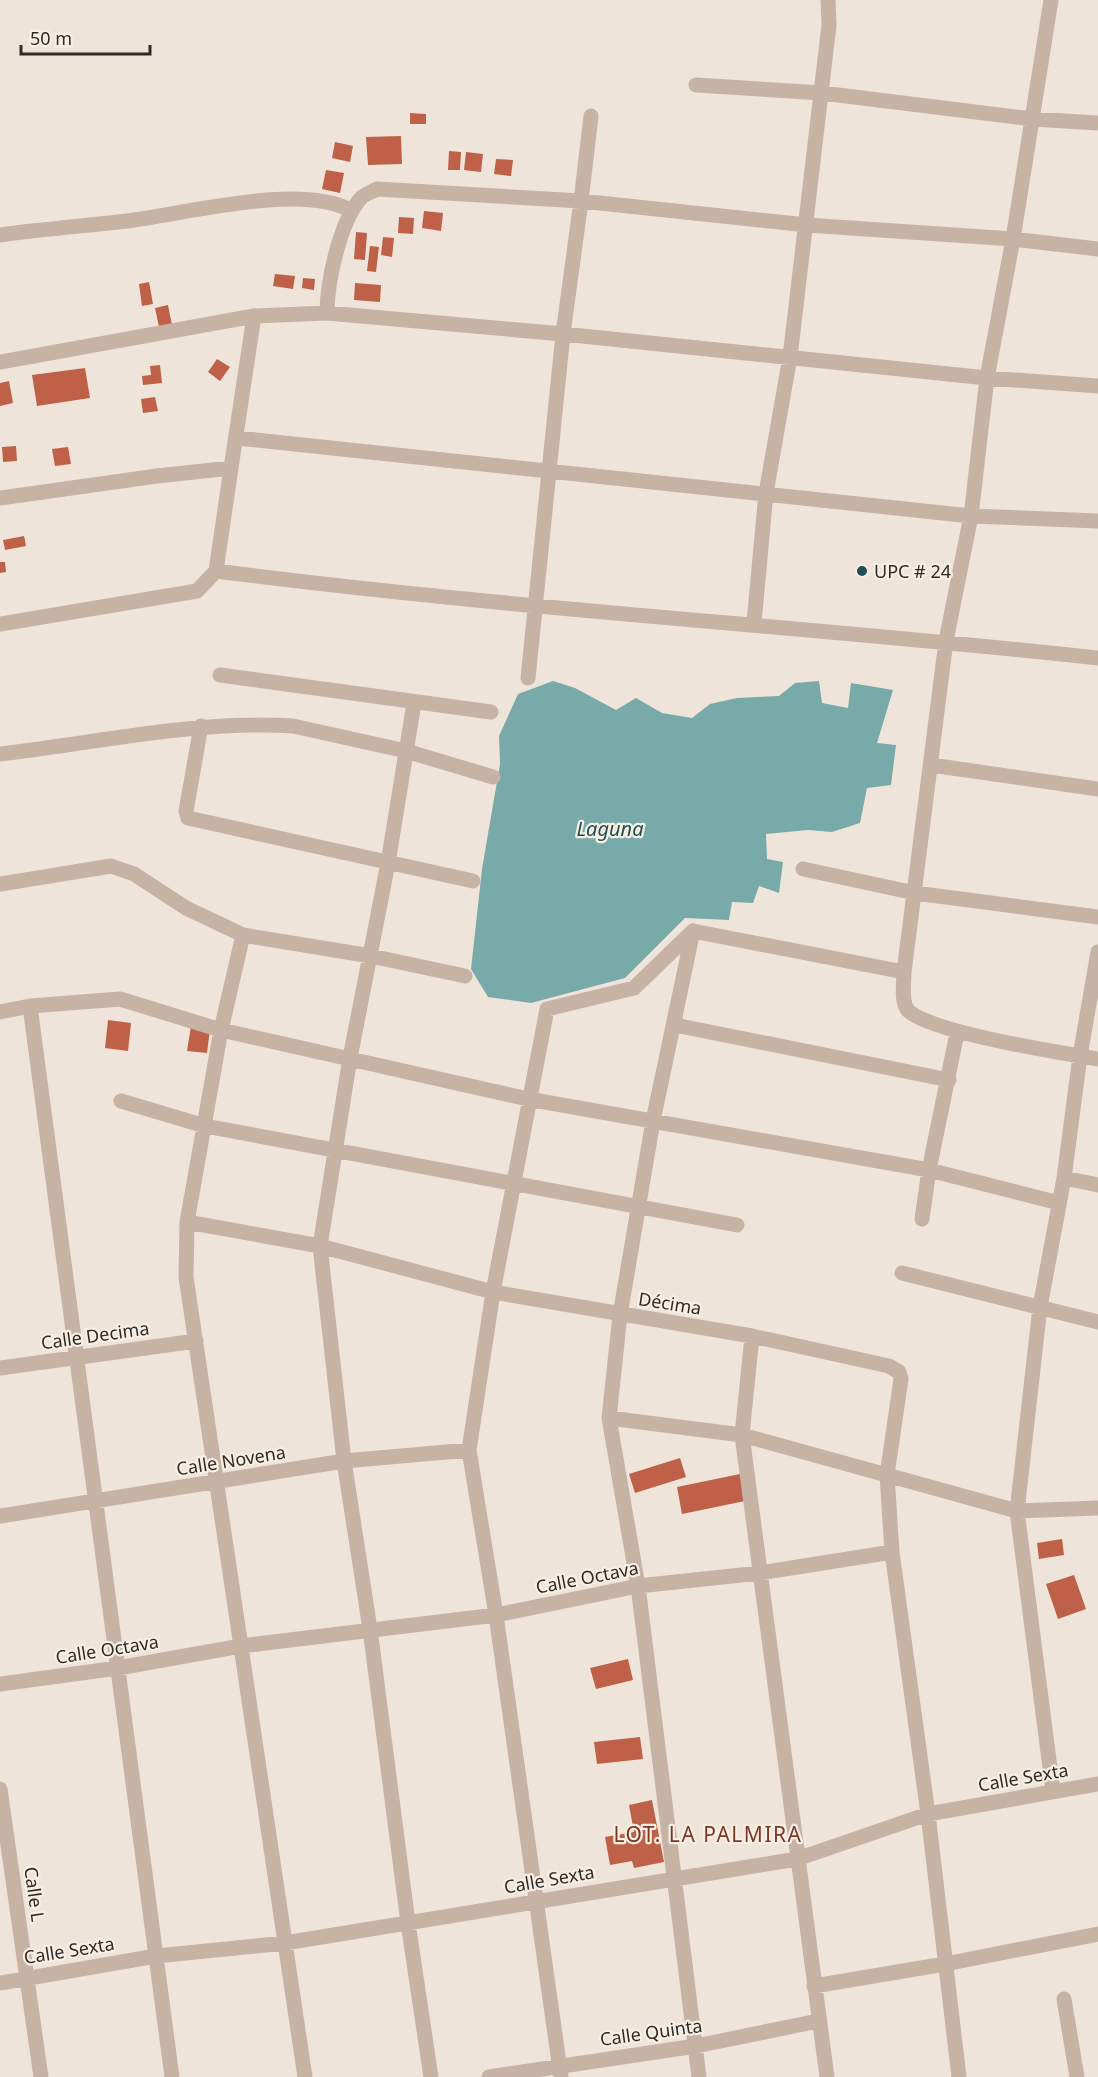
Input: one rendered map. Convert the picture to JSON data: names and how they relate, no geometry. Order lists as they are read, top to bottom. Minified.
{"streets":{"street":["Décima","Calle Decima","Calle Novena","Calle Octava","Calle Sexta","Calle L","Calle Quinta"]},"crossings":[["Calle Sexta","Calle L"]],"districts":["LOT. LA PALMIRA"],"water":["Laguna"],"places":["UPC # 24"],"scale_bar":"50 m"}
